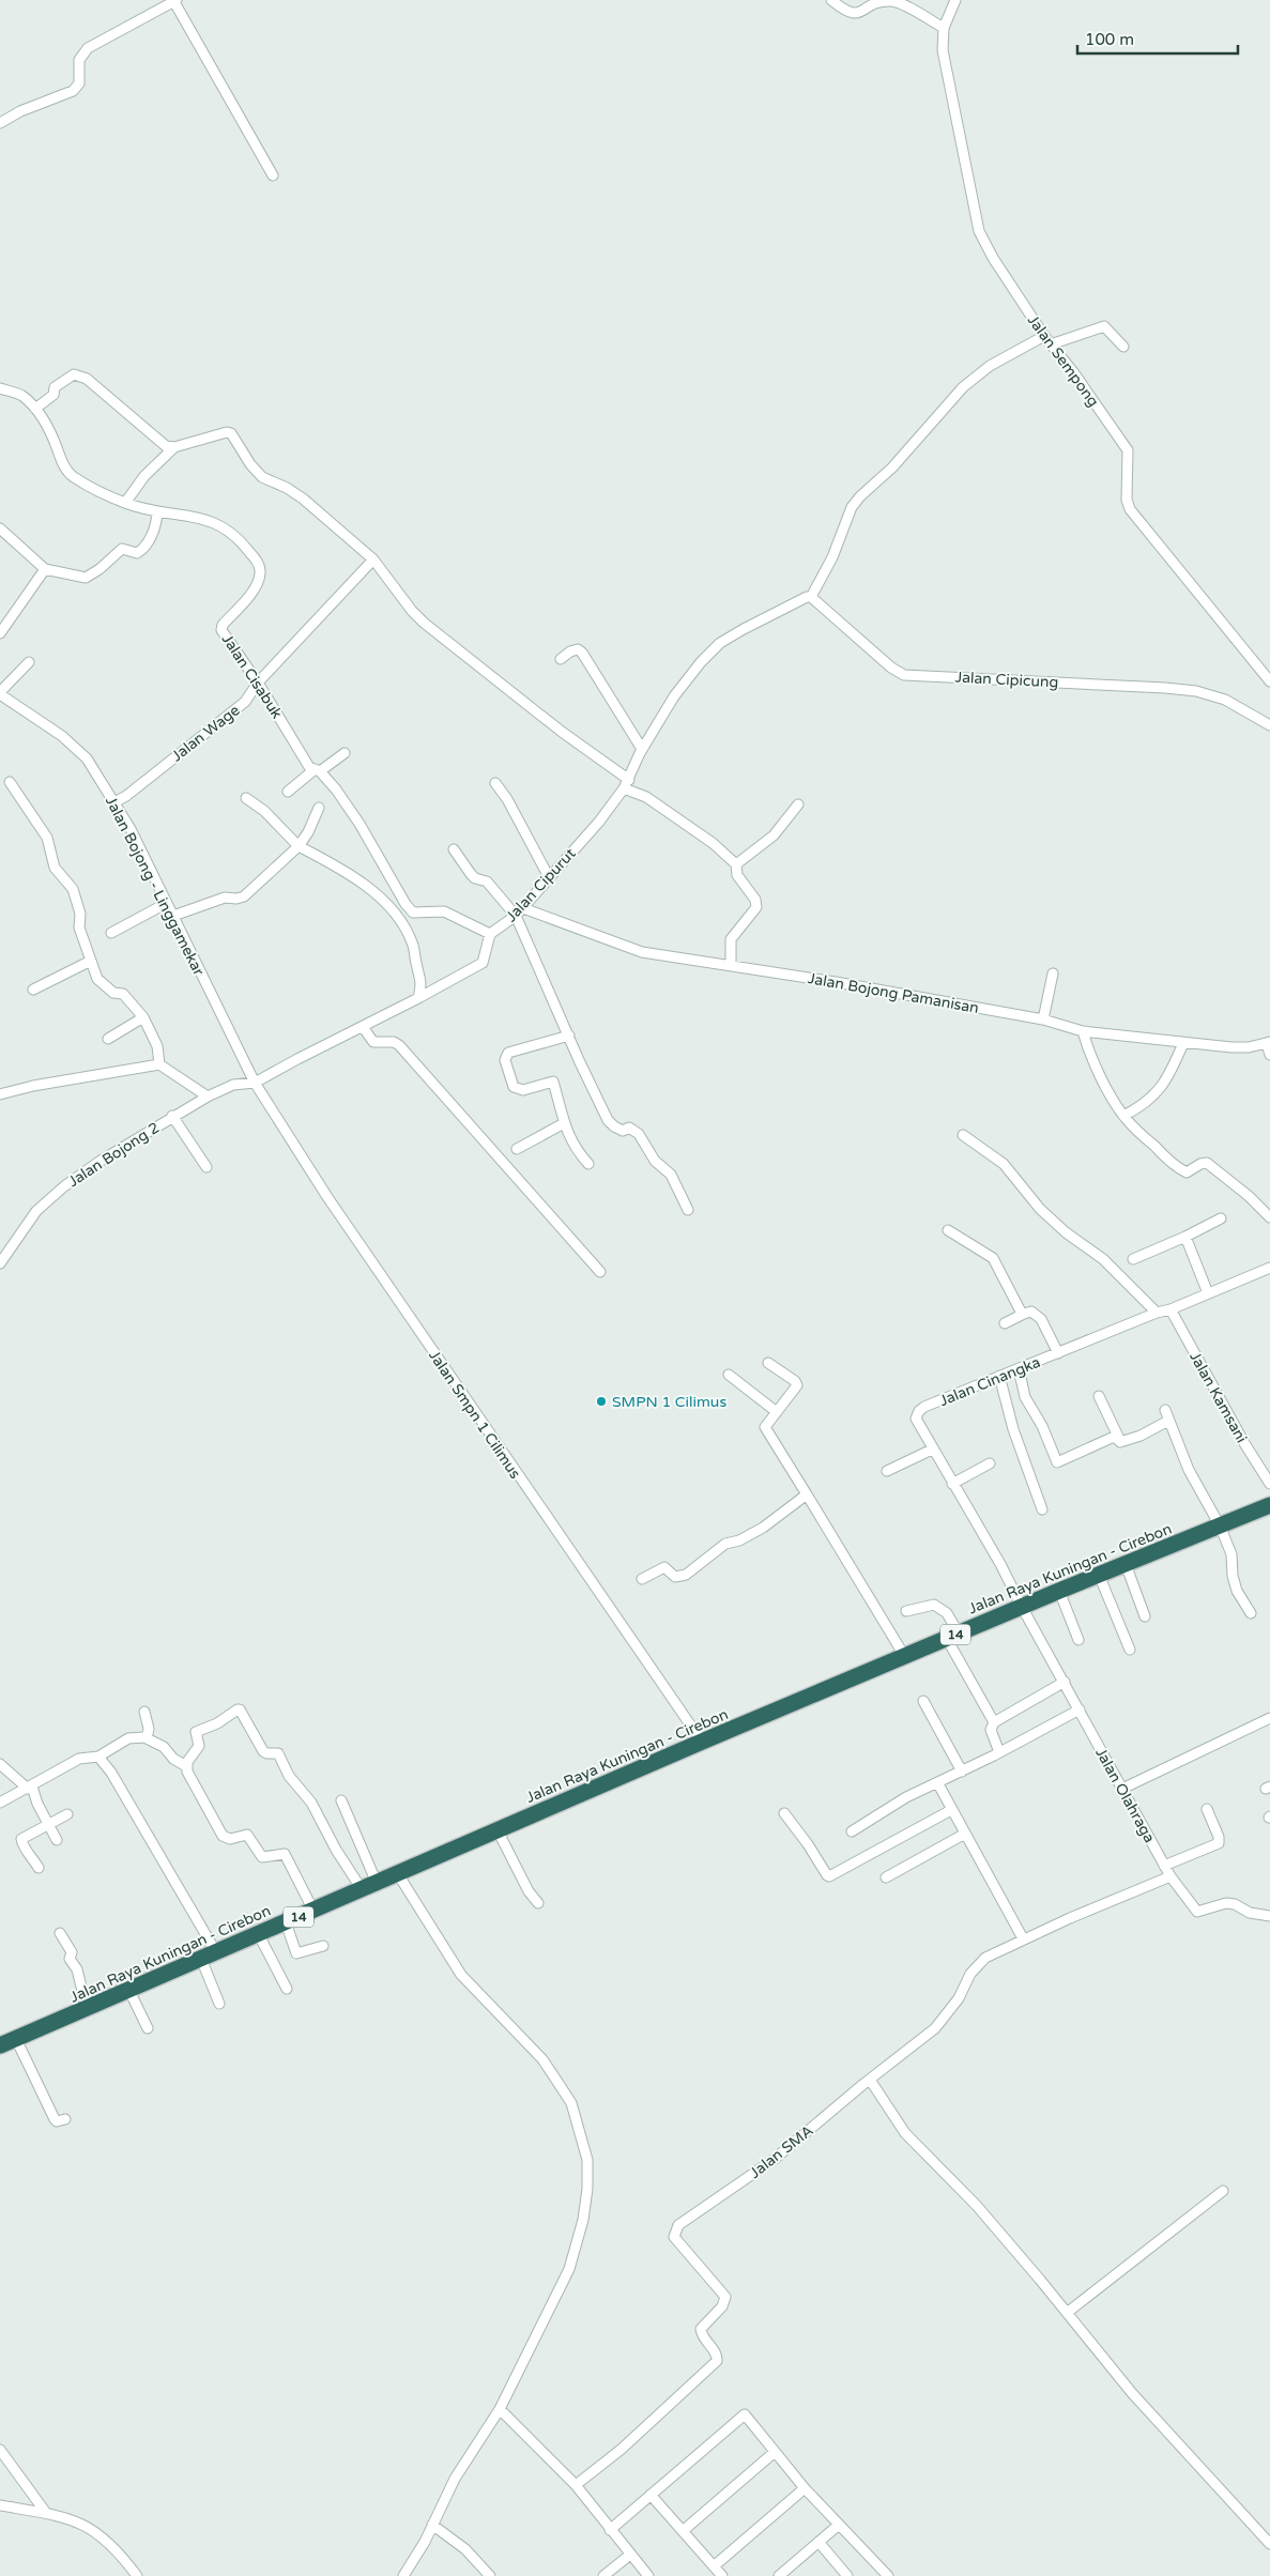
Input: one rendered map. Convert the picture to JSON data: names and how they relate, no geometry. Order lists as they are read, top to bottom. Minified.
{"streets":{"highway":["Jalan Raya Kuningan - Cirebon","14"],"street":["Jalan Sempong","Jalan Cisabuk","Jalan Cipicung","Jalan Wage","Jalan Cipurut","Jalan Bojong - Linggamekar","Jalan Bojong Pamanisan","Jalan Bojong 2","Jalan Cinangka","Jalan Kamsani","Jalan Smpn 1 Cilimus","Jalan Olahraga","Jalan SMA"]},"crossings":[["Jalan Cisabuk","Jalan Wage"],["Jalan Cisabuk","Jalan Cipurut"],["Jalan Cipicung","Jalan Cipurut"],["Jalan Wage","Jalan Bojong - Linggamekar"],["Jalan Cipurut","Jalan Bojong Pamanisan"],["Jalan Bojong - Linggamekar","Jalan Bojong 2"],["Jalan Bojong - Linggamekar","Jalan Smpn 1 Cilimus"],["Jalan Bojong 2","Jalan Smpn 1 Cilimus"],["Jalan Cinangka","Jalan Kamsani"],["Jalan Cinangka","Jalan Raya Kuningan - Cirebon"],["Jalan Cinangka","Jalan Olahraga"],["Jalan Smpn 1 Cilimus","Jalan Raya Kuningan - Cirebon"],["Jalan Raya Kuningan - Cirebon","Jalan Olahraga"],["Jalan Olahraga","Jalan SMA"]],"places":["SMPN 1 Cilimus"],"scale_bar":"100 m"}
